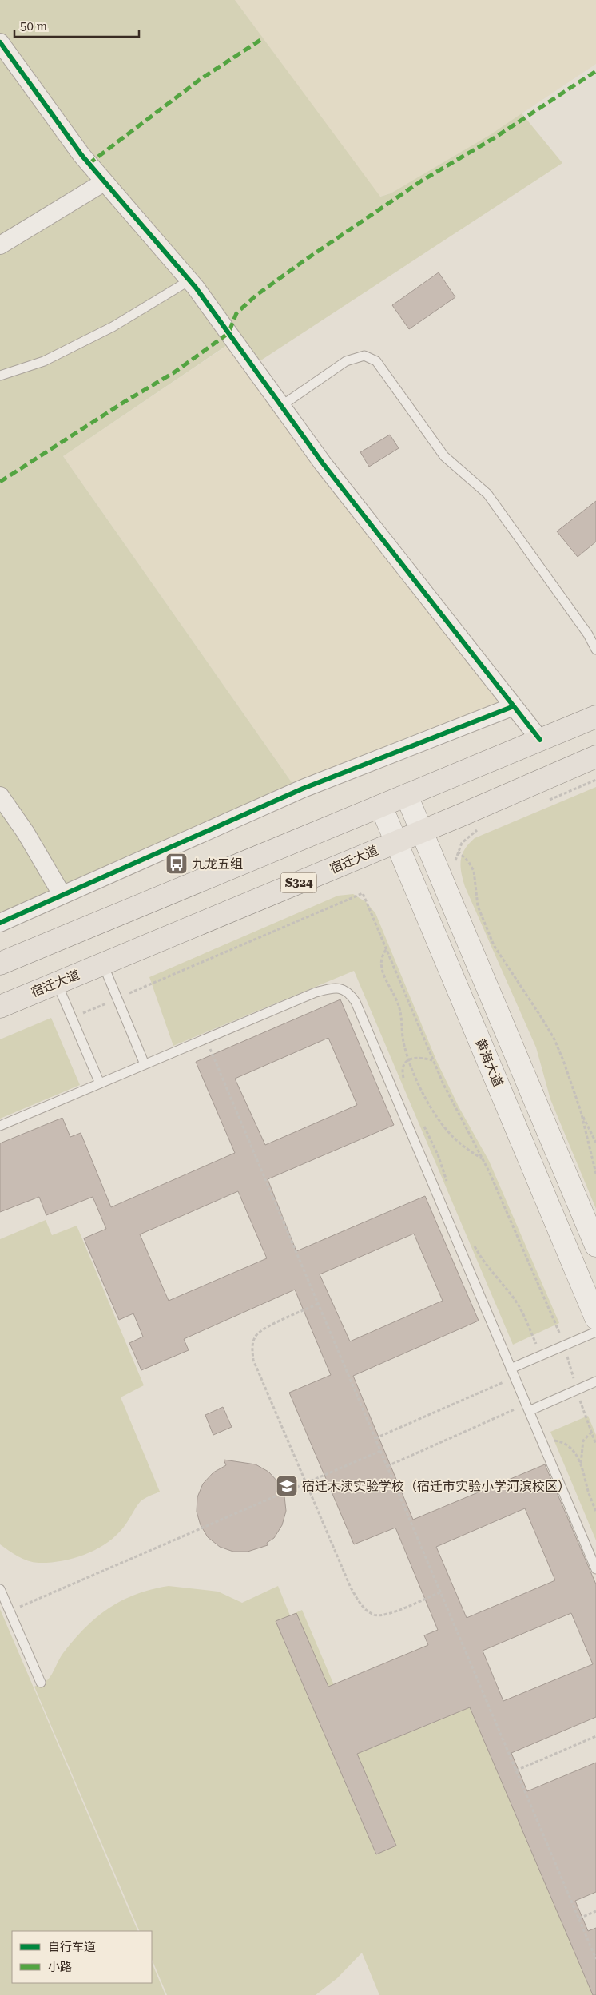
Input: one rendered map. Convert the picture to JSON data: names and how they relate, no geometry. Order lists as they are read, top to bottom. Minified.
{"streets":{"main road":["宿迁大道","S324","黄海大道"]},"crossings":[["宿迁大道","黄海大道"]],"places":{"bus stop":["九龙五组"],"school or university":["宿迁木渎实验学校（宿迁市实验小学河滨校区）"]},"legend":["自行车道","小路"],"scale_bar":"50 m"}
